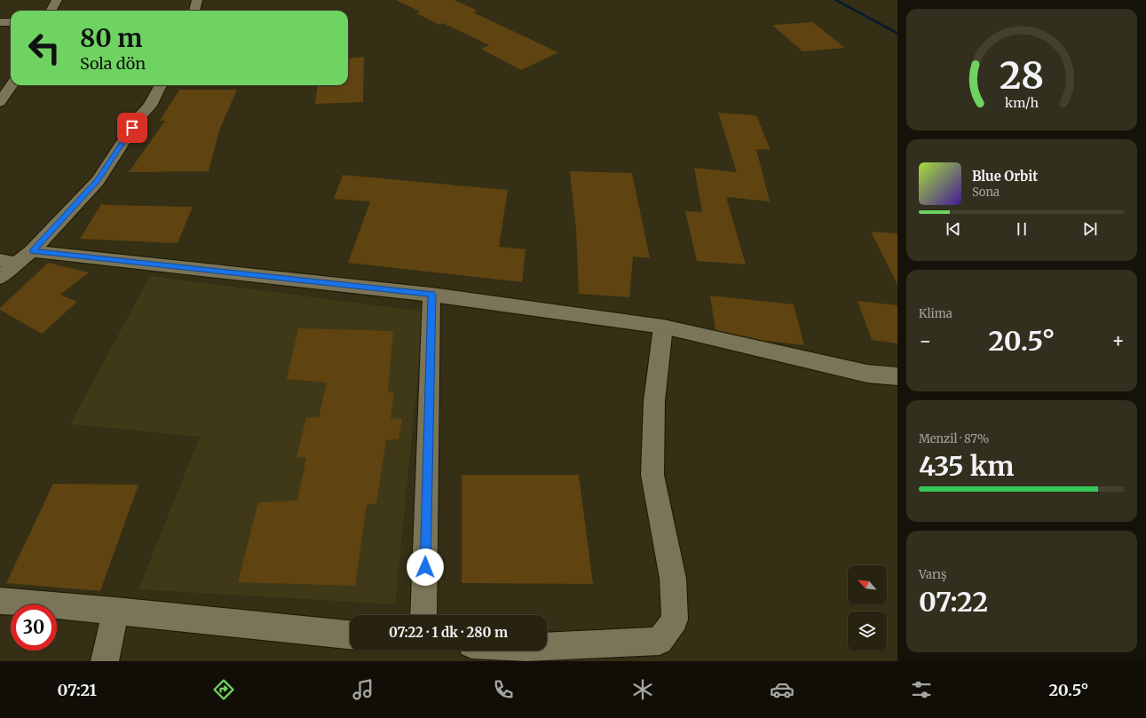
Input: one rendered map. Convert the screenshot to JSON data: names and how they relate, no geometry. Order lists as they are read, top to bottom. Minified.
{"north":"top left","page":{"turn":["80 m","Sola dön"],"song":["Blue Orbit","Sona"],"tile":["Klima",["Menzil · 87%","435 km"],["Varış","07:22"]],"heat":["−","20.5°","+"],"limit":"30","trip":"07:22 · 1 dk · 280 m","tabs":["07:21","20.5°"],"gauge":["28","km/h"]}}
